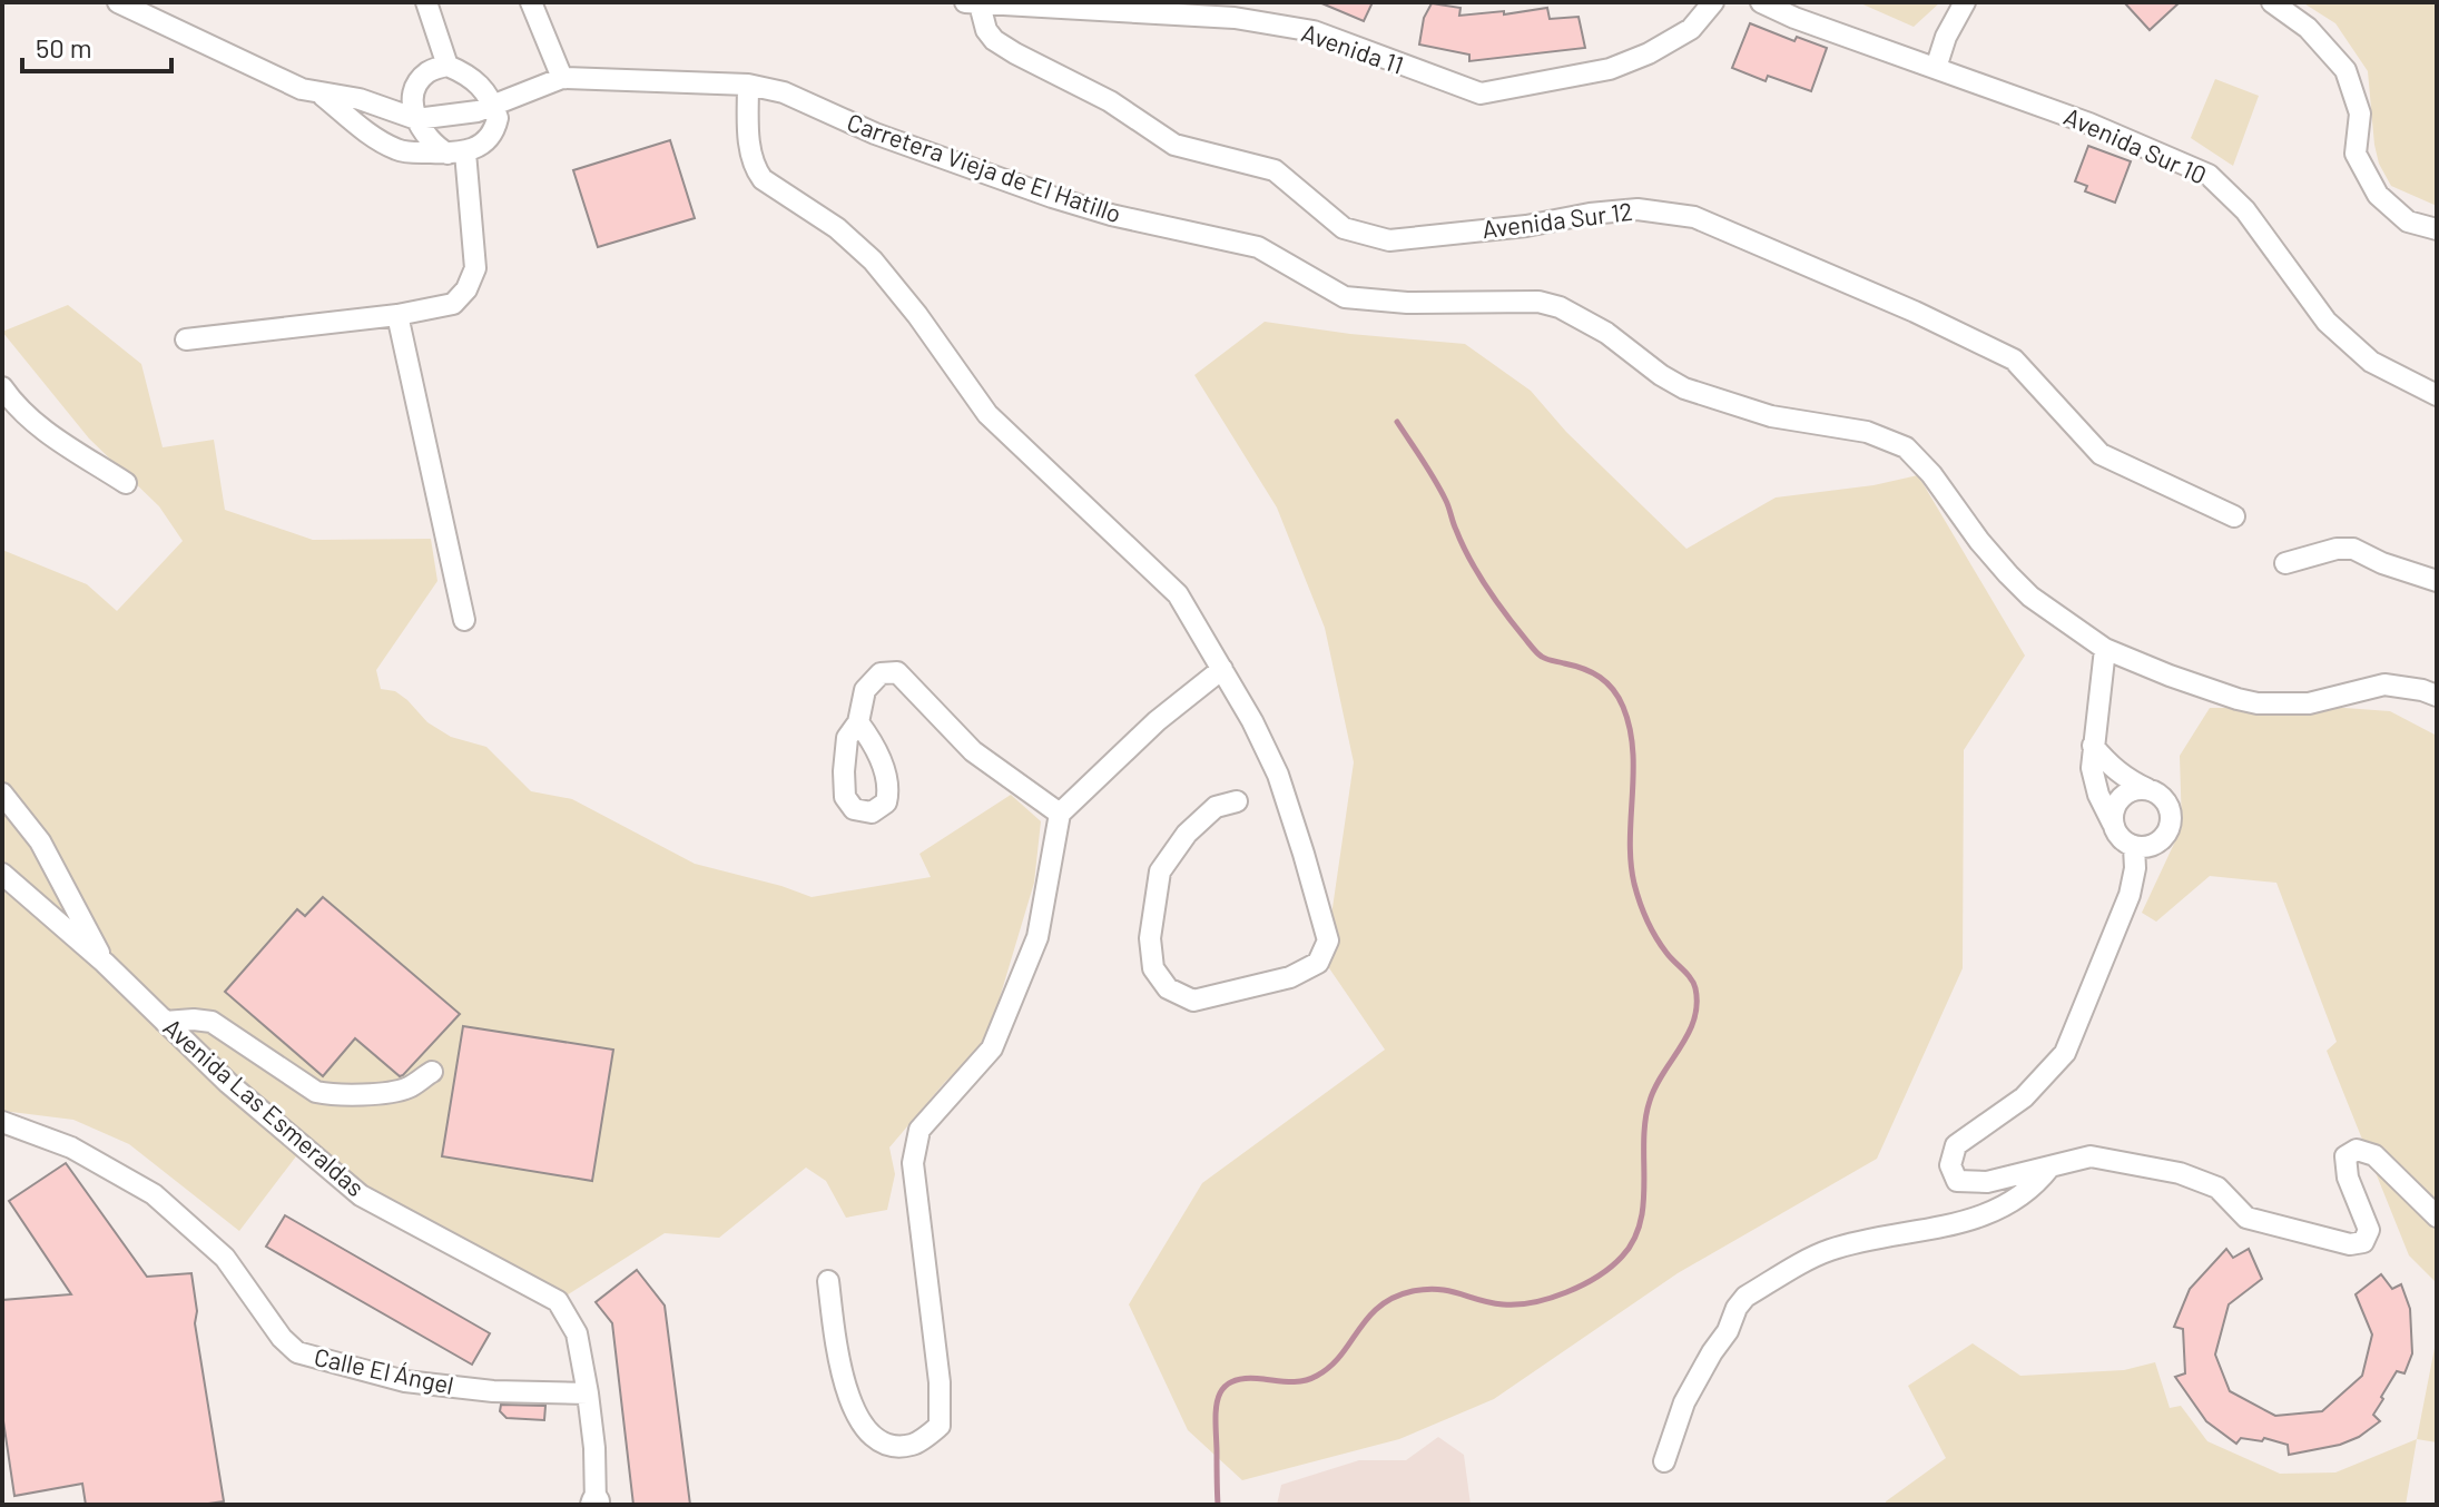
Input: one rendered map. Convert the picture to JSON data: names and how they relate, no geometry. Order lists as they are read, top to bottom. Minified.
{"streets":{"street":["Avenida 11","Avenida Sur 10","Carretera Vieja de El Hatillo","Avenida Sur 12","Avenida Las Esmeraldas","Calle El Ángel"]},"crossings":[["Avenida 11","Avenida Sur 12"],["Avenida Las Esmeraldas","Calle El Ángel"]],"scale_bar":"50 m"}
